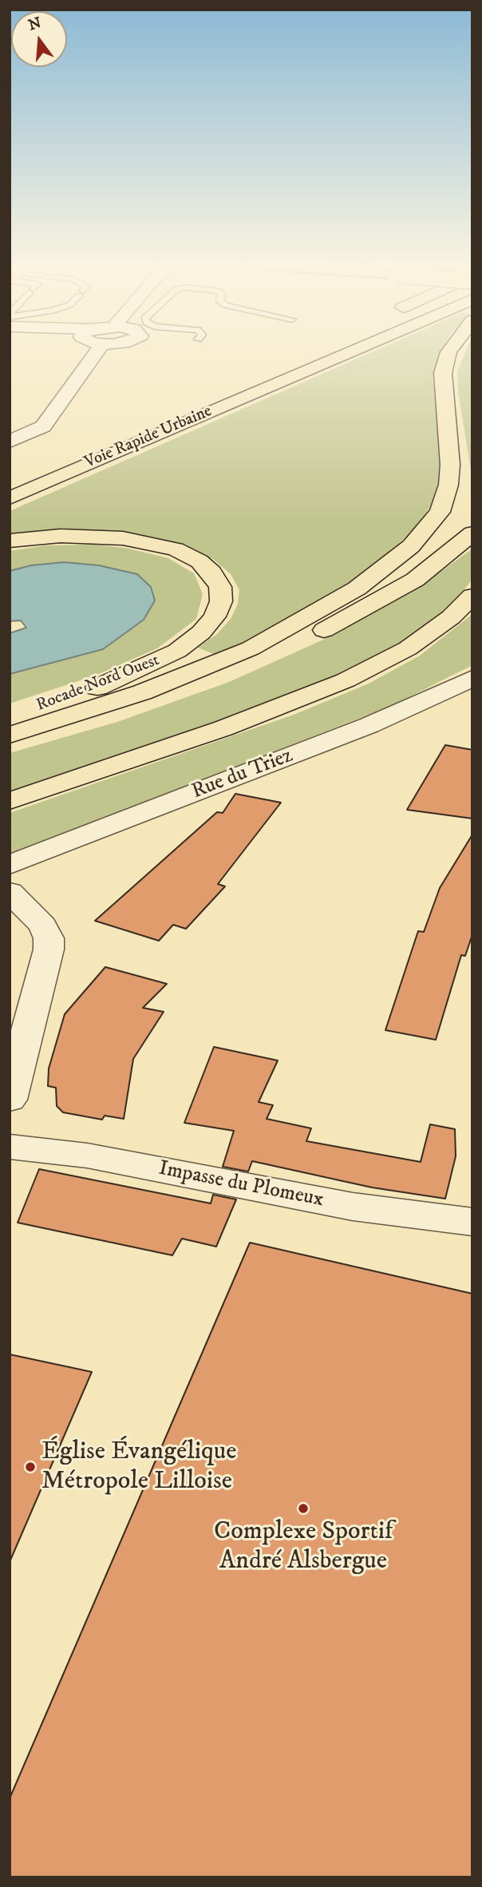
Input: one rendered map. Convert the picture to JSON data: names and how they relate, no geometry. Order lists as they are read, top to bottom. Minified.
{"streets":{"main road":["Voie Rapide Urbaine","Rocade Nord Ouest"],"street":["Rue du Triez","Impasse du Plomeux"]},"places":["Église Évangélique Métropole Lilloise","Complexe Sportif André Alsbergue"],"north":"top"}
